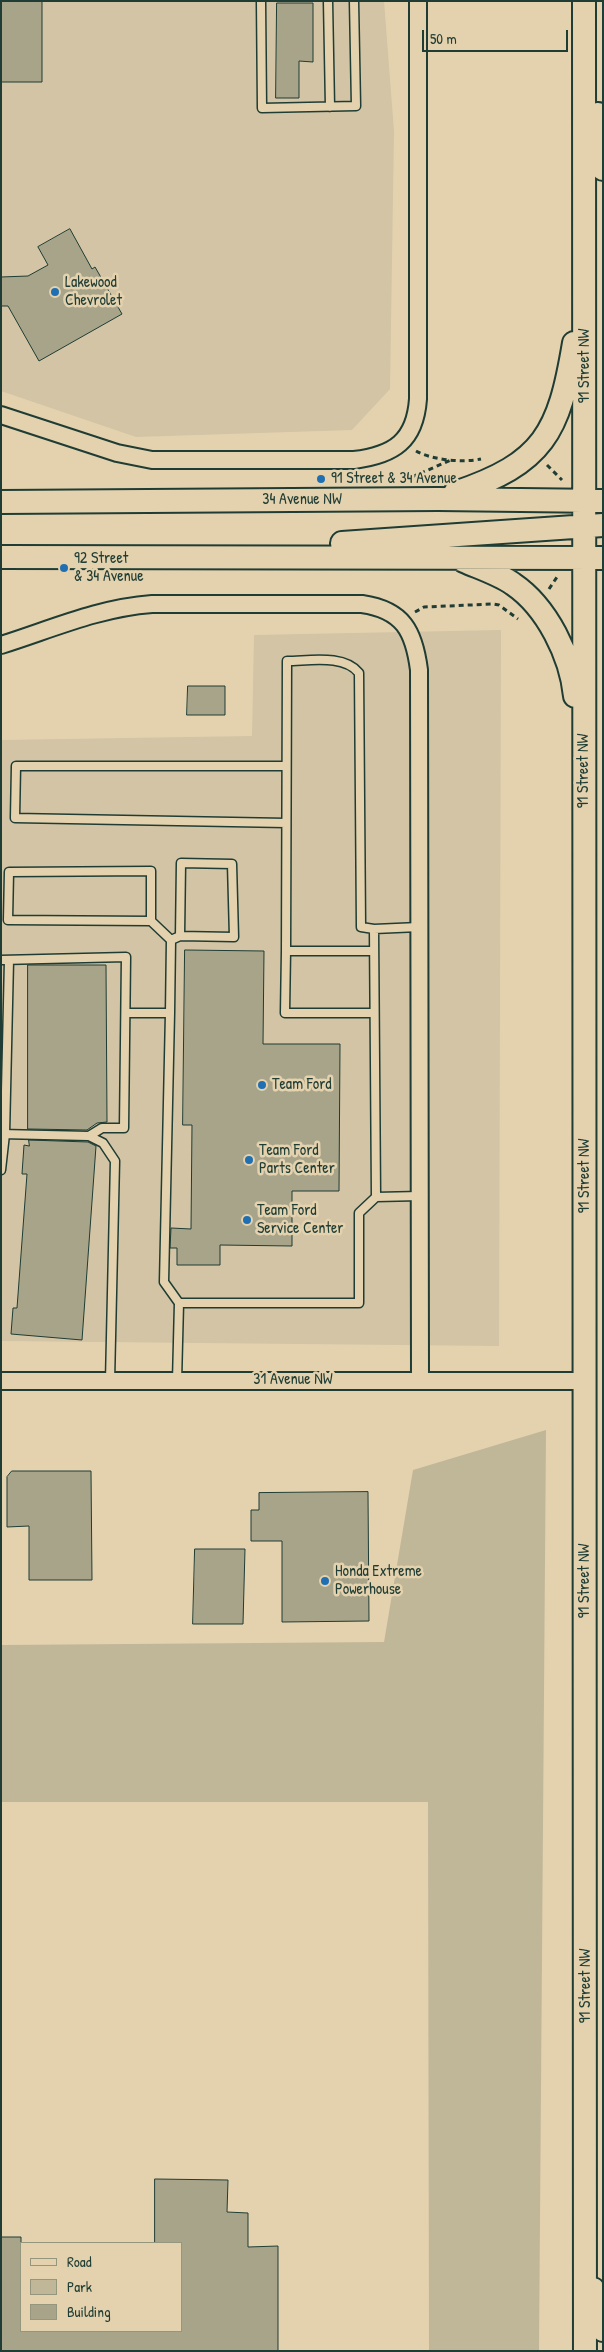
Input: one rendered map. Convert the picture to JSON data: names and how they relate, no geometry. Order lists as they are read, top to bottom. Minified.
{"streets":{"main road":["91 Street NW","34 Avenue NW"],"street":["31 Avenue NW"]},"crossings":[["91 Street NW","34 Avenue NW"],["91 Street NW","31 Avenue NW"]],"places":["Lakewood Chevrolet","91 Street & 34 Avenue","92 Street & 34 Avenue","Team Ford","Team Ford Parts Center","Team Ford Service Center","Honda Extreme Powerhouse"],"legend":["Road","Park","Building"],"scale_bar":"50 m"}
